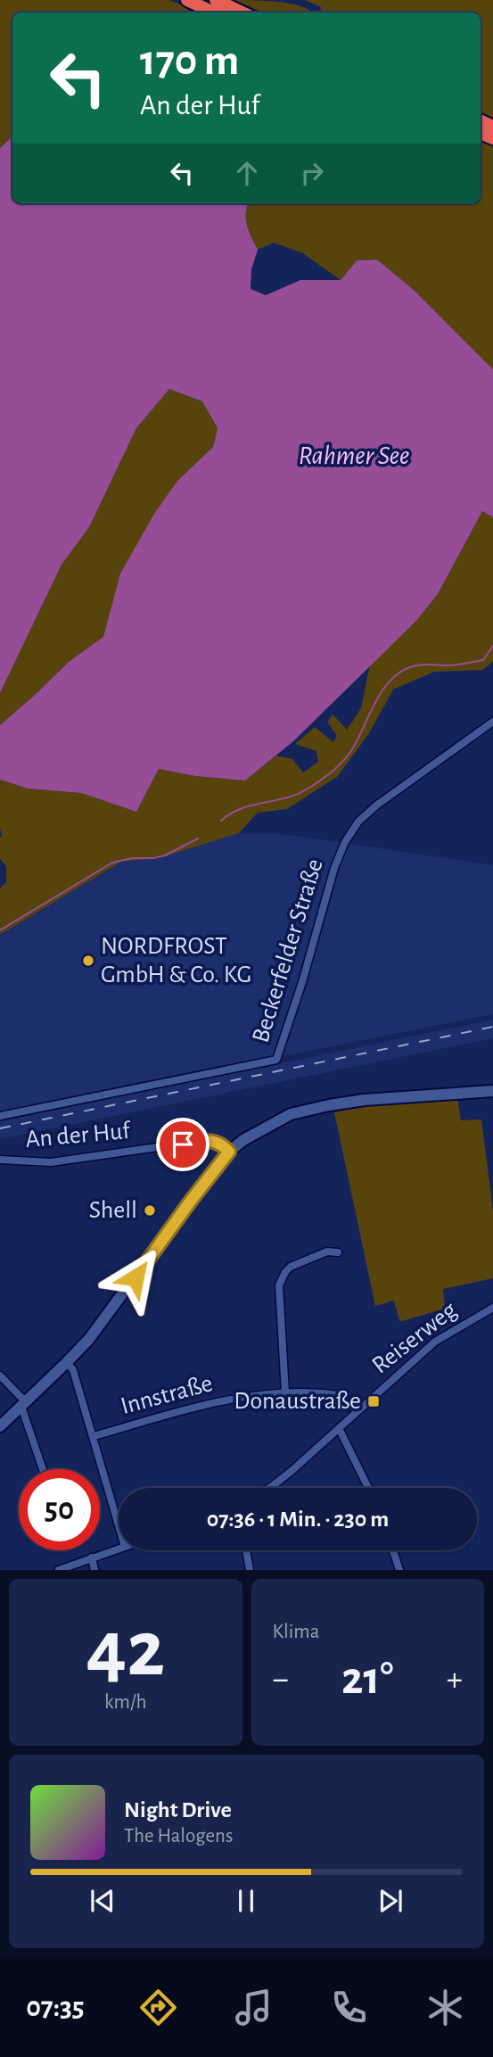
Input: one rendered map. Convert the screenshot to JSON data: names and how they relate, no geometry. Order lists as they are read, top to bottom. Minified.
{"streets":{"street":["Beckerfelder Straße","An der Huf","Reiserweg","Innstraße"]},"crossings":[["Reiserweg","Innstraße"]],"water":["Rahmer See"],"places":{"other":["NORDFROST GmbH & Co. KG","Shell"],"transit":["Donaustraße"]},"page":{"turn":["170 m","An der Huf"],"limit":"50","trip":"07:36 · 1 Min. · 230 m","tile":[["42","km/h"],"Klima"],"heat":["−","21°","+"],"song":["Night Drive","The Halogens"],"tabs":"07:35"}}
